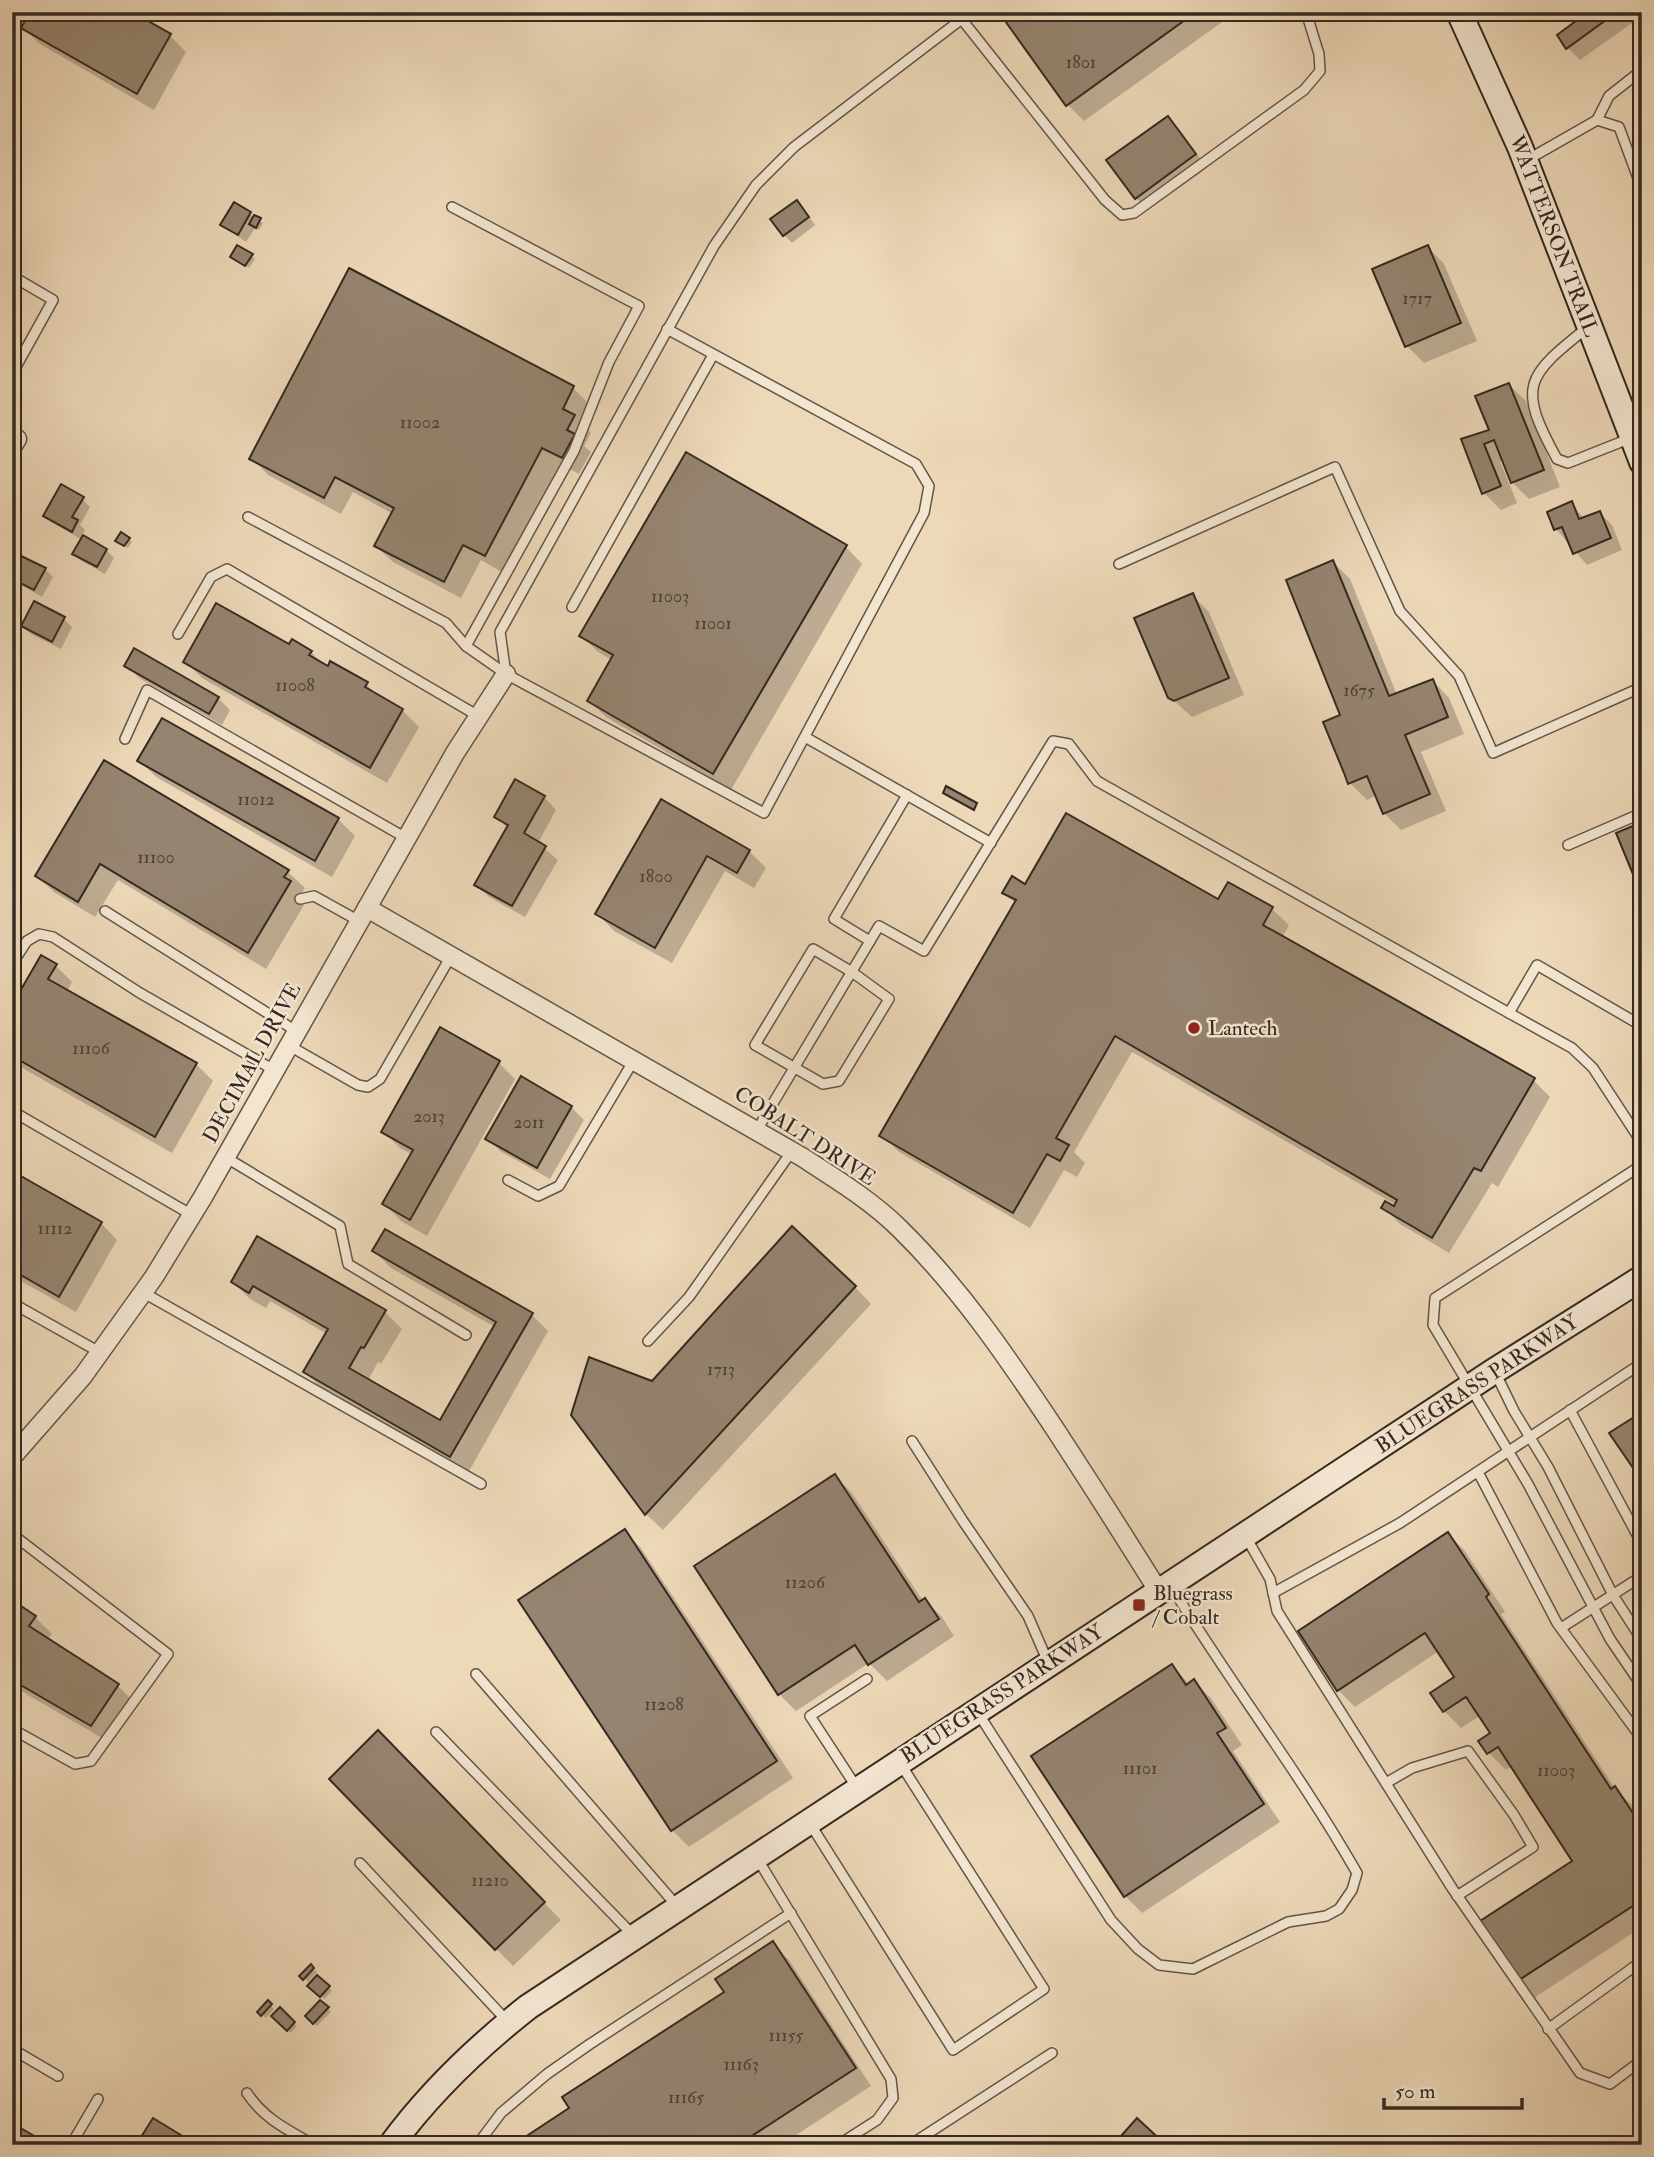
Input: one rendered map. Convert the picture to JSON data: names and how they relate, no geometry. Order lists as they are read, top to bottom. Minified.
{"streets":{"street":["WATTERSON TRAIL","DECIMAL DRIVE","COBALT DRIVE","BLUEGRASS PARKWAY"]},"crossings":[["DECIMAL DRIVE","COBALT DRIVE"],["COBALT DRIVE","BLUEGRASS PARKWAY"]],"places":{"other":["Lantech"],"transit":["Bluegrass / Cobalt"]},"house_numbers":["1801","1717","11002","11003","11001","11008","1675","11012","11100","1800","11106","2013","2011","11112","1713","11206","11208","11101","11003","11210","11155","11163","11165"],"scale_bar":"50 m"}
